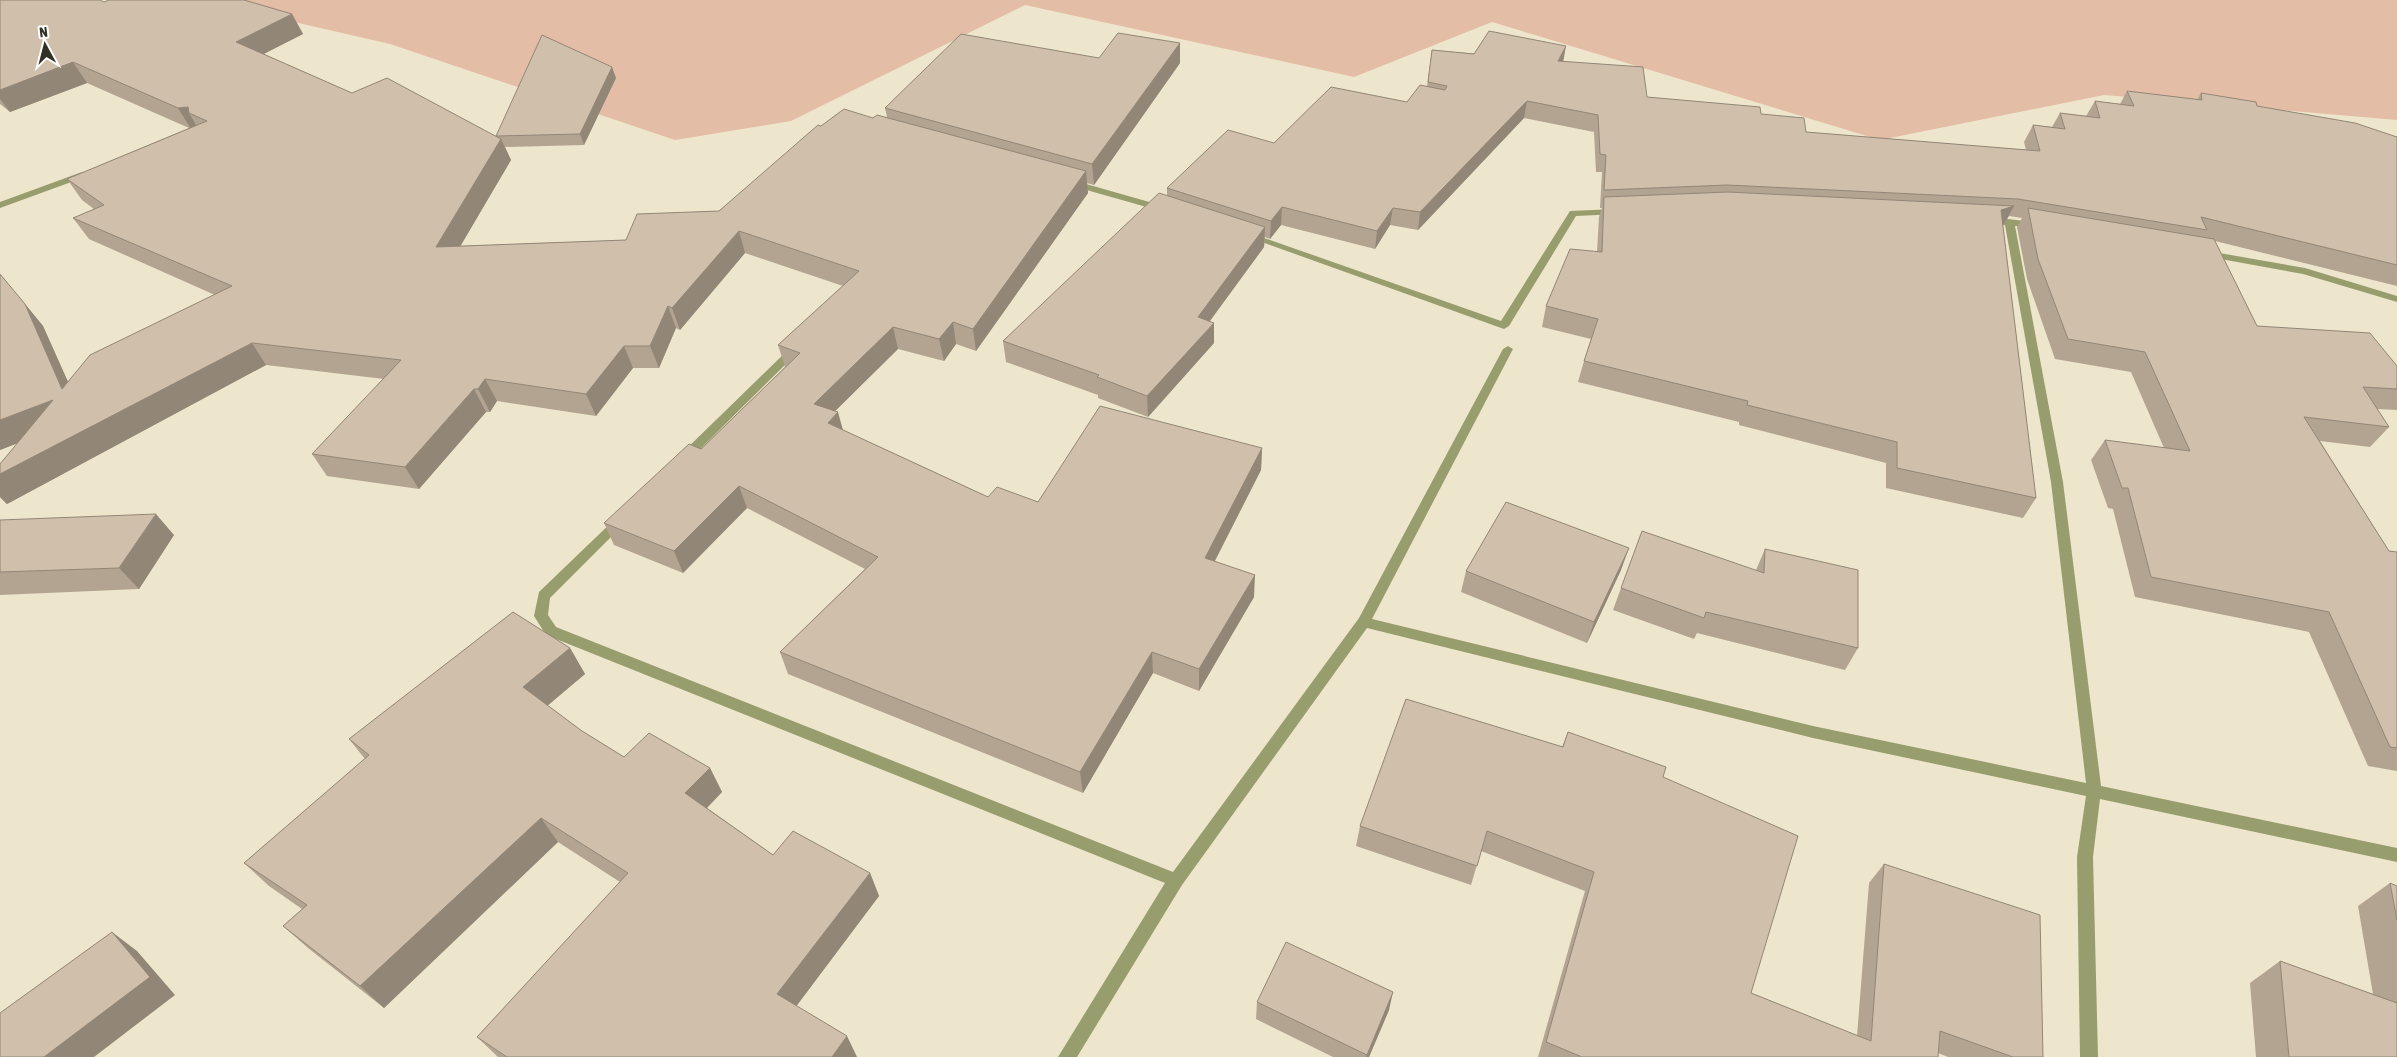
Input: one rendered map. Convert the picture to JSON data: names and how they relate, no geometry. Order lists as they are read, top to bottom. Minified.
{"north":"top"}
